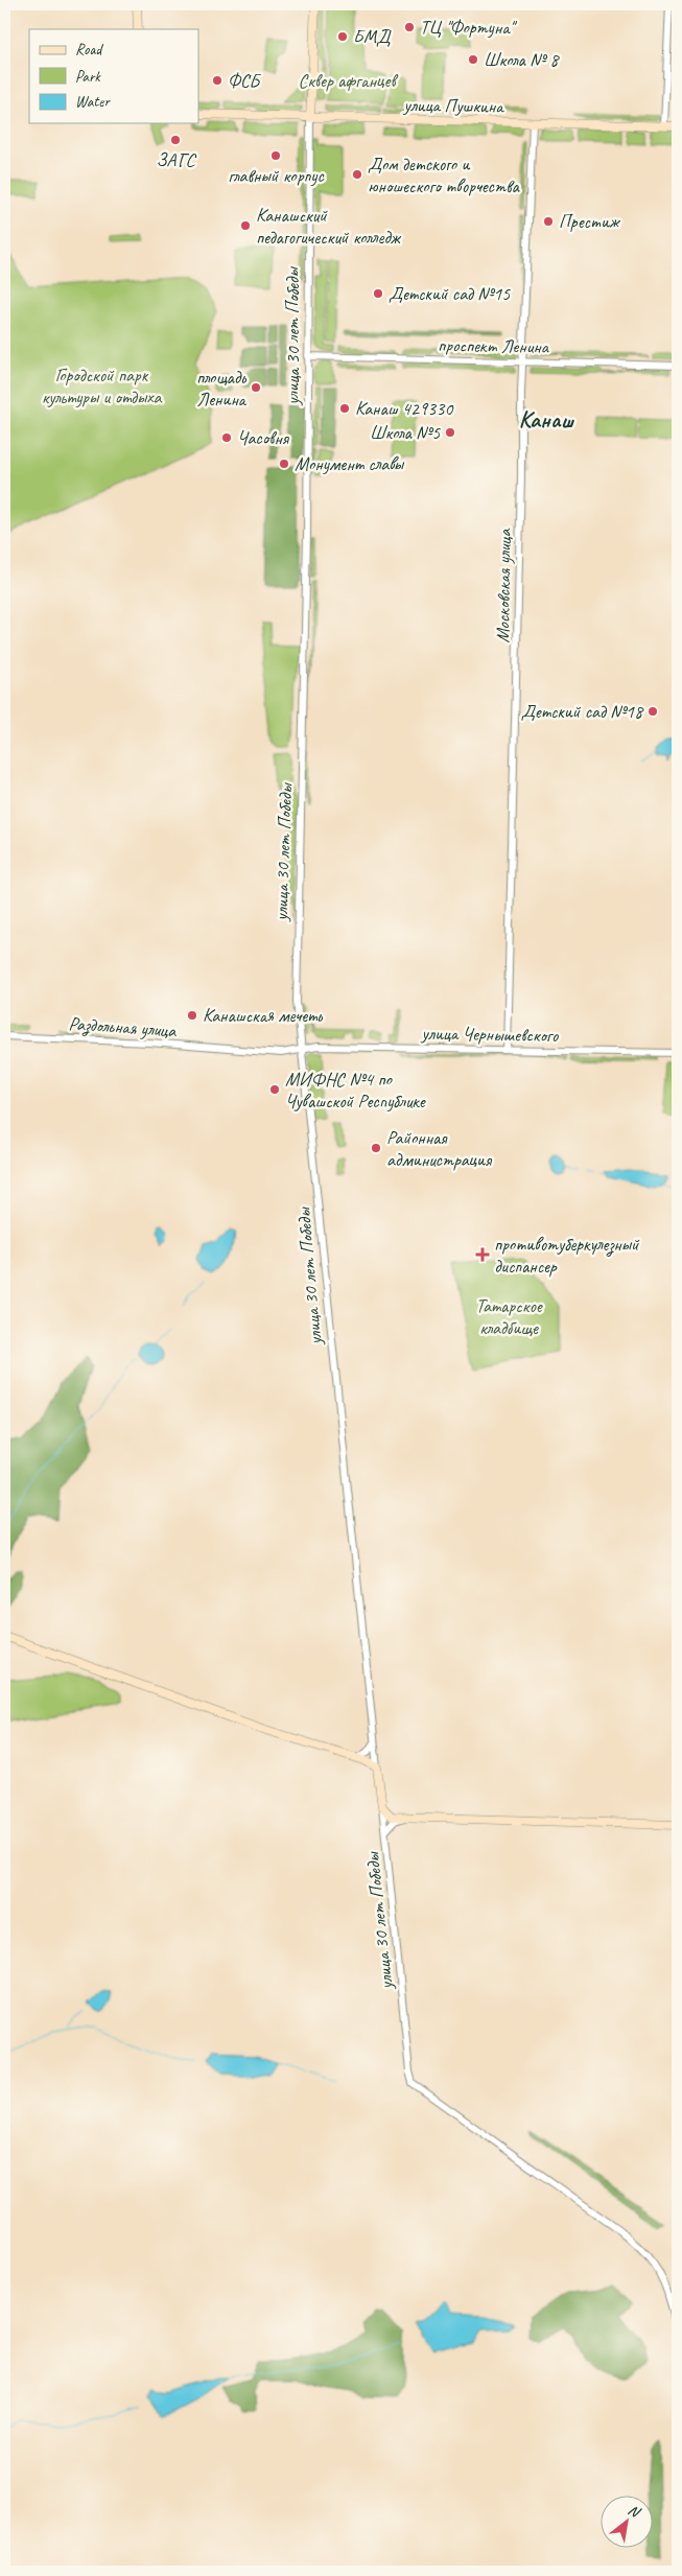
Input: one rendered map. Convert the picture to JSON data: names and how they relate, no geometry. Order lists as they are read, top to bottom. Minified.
{"streets":{"main road":["улица Пушкина","улица 30 лет Победы"],"street":["проспект Ленина","Московская улица","Раздольная улица","улица Чернышевского"]},"crossings":[["улица Пушкина","улица 30 лет Победы"],["улица Пушкина","Московская улица"],["улица 30 лет Победы","проспект Ленина"],["улица 30 лет Победы","Раздольная улица"],["улица 30 лет Победы","улица Чернышевского"],["проспект Ленина","Московская улица"],["Московская улица","улица Чернышевского"],["Раздольная улица","улица Чернышевского"]],"districts":["Канаш"],"parks":["Сквер афганцев","Городской парк культуры и отдыха","Татарское кладбище"],"places":{"other":["ТЦ \"Фортуна\"","БМД","Школа № 8","ФСБ","ЗАГС","главный корпус","Дом детского и юношеского творчества","Престиж","Канашский педагогический колледж","Детский сад №15","площадь Ленина","Канаш 429330","Школа №5","Часовня","Монумент славы","Детский сад №18","Канашская мечеть","МИФНС №4 по Чувашской Республике","Районная администрация"],"health":["противотуберкулезный диспансер"]},"legend":["Road","Park","Water"],"north":"top right"}
